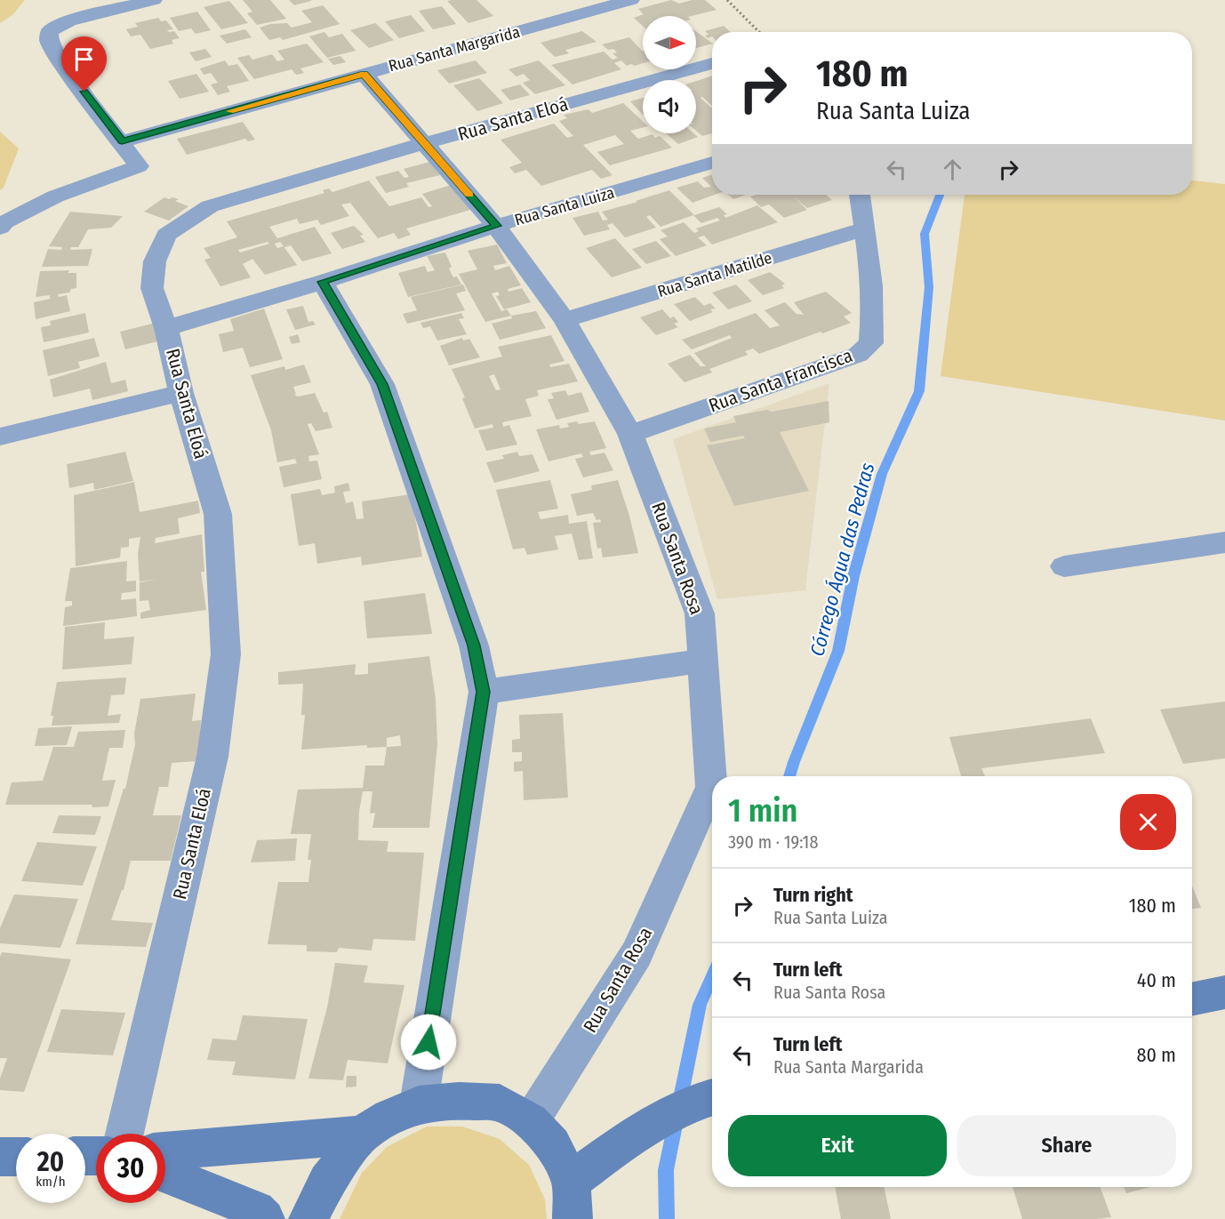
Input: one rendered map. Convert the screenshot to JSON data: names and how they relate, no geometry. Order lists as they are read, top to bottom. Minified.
{"streets":{"street":["Rua Santa Margarida","Rua Santa Eloá","Rua Santa Luiza","Rua Santa Matilde","Rua Santa Francisca","Rua Santa Rosa"]},"crossings":[["Rua Santa Margarida","Rua Santa Rosa"],["Rua Santa Eloá","Rua Santa Luiza"],["Rua Santa Eloá","Rua Santa Rosa"],["Rua Santa Luiza","Rua Santa Rosa"],["Rua Santa Matilde","Rua Santa Francisca"],["Rua Santa Matilde","Rua Santa Rosa"],["Rua Santa Francisca","Rua Santa Rosa"]],"water":["Córrego Água das Pedras"],"north":"right","page":{"turn":["180 m","Rua Santa Luiza"],"heading":["1 min","390 m · 19:18"],"list":[{"name":"Turn right","note":"Rua Santa Luiza","value":"180 m"},{"name":"Turn left","note":"Rua Santa Rosa","value":"40 m"},{"name":"Turn left","note":"Rua Santa Margarida","value":"80 m"}],"buttons":["Exit","Share"],"speed":"20 km/h","limit":"30"}}
